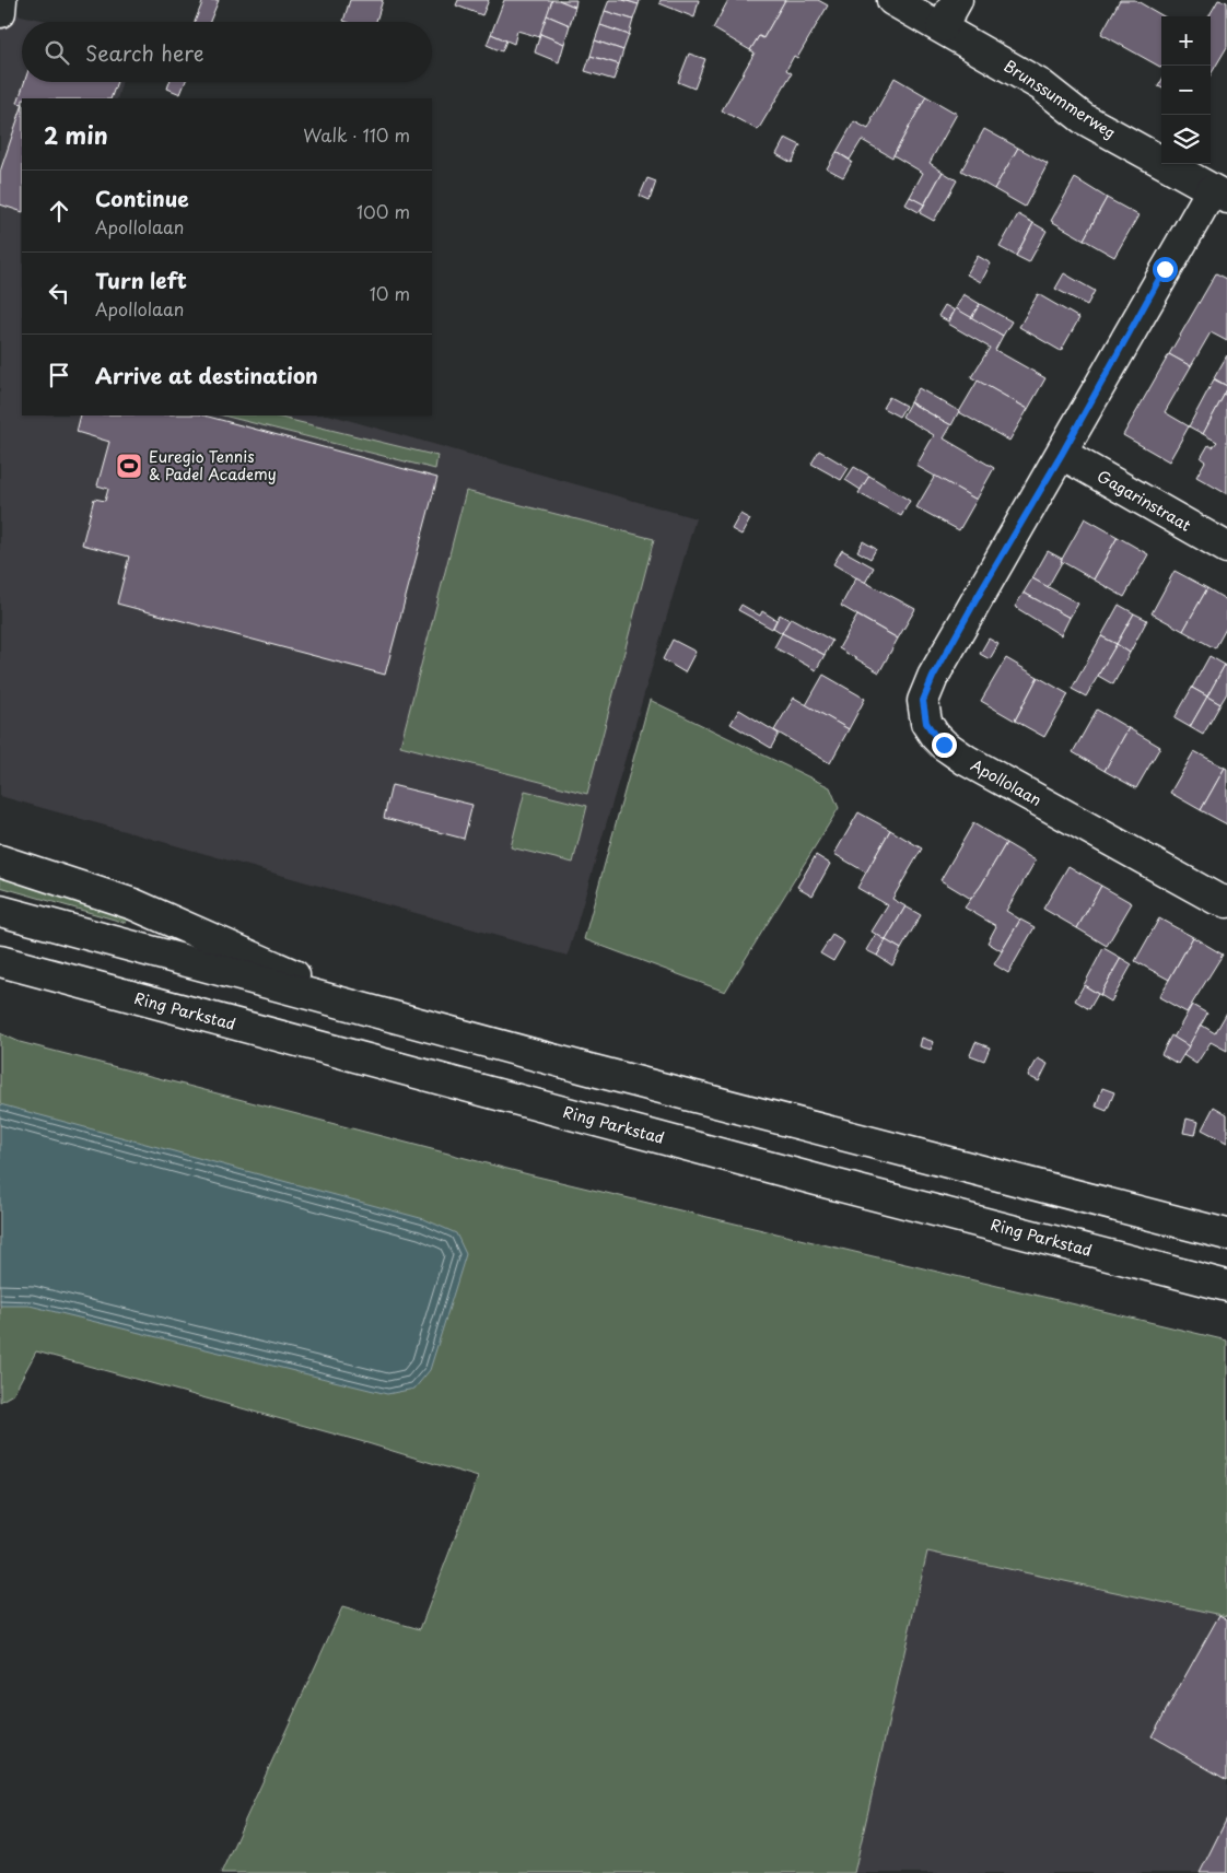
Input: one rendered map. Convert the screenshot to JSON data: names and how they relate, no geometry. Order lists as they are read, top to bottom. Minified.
{"streets":{"main road":["Brunssummerweg","Gagarinstraat","Apollolaan","Ring Parkstad"]},"crossings":[["Brunssummerweg","Apollolaan"],["Gagarinstraat","Apollolaan"]],"places":{"sports":["Euregio Tennis & Padel Academy"]},"page":{"map_buttons":["+","−"],"search":"Search here","heading":["2 min","Walk · 110 m"],"list":[["Continue","Apollolaan","100 m"],["Turn left","Apollolaan","10 m"],"Arrive at destination"]}}
